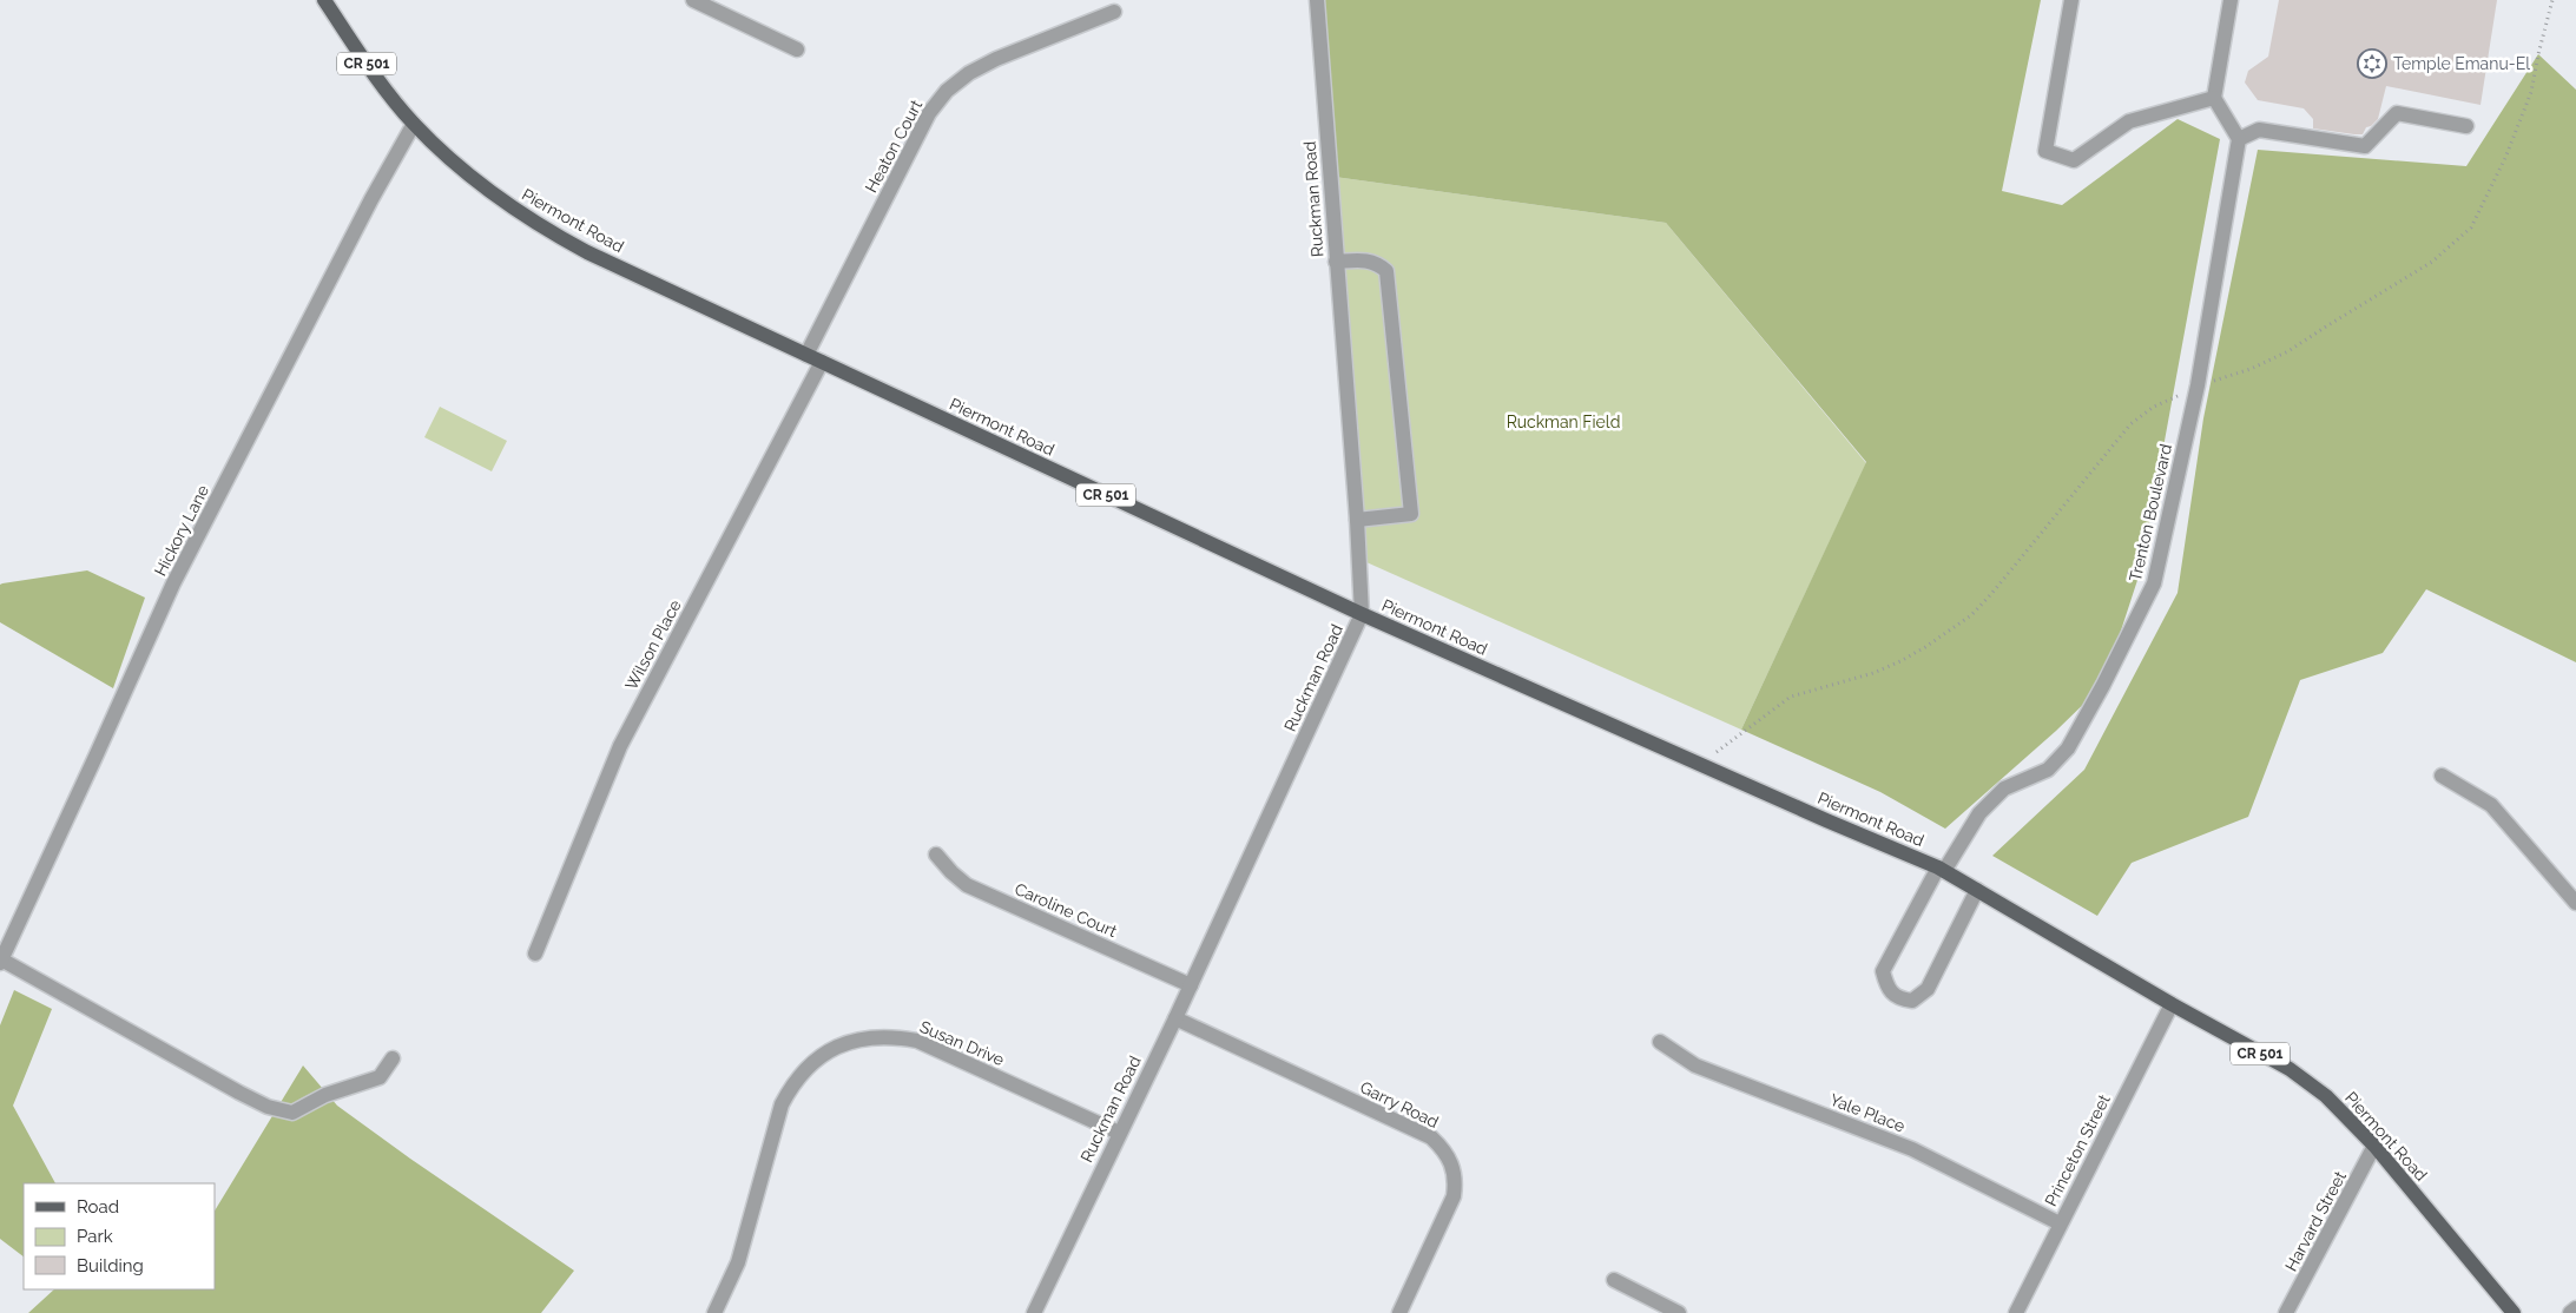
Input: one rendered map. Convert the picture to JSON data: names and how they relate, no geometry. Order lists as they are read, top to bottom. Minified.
{"streets":{"main road":["CR 501","Piermont Road"],"street":["Heaton Court","Ruckman Road","Trenton Boulevard","Hickory Lane","Wilson Place","Caroline Court","Susan Drive","Garry Road","Yale Place","Princeton Street","Harvard Street"]},"crossings":[["Heaton Court","Piermont Road"],["Ruckman Road","Piermont Road"],["Ruckman Road","Caroline Court"],["Ruckman Road","Susan Drive"],["Ruckman Road","Garry Road"],["Piermont Road","Trenton Boulevard"],["Piermont Road","Hickory Lane"],["Piermont Road","Wilson Place"],["Piermont Road","Princeton Street"],["Piermont Road","Harvard Street"],["Yale Place","Princeton Street"]],"parks":["Ruckman Field"],"places":{"synagogue":["Temple Emanu-El"]},"legend":["Road","Park","Building"]}
